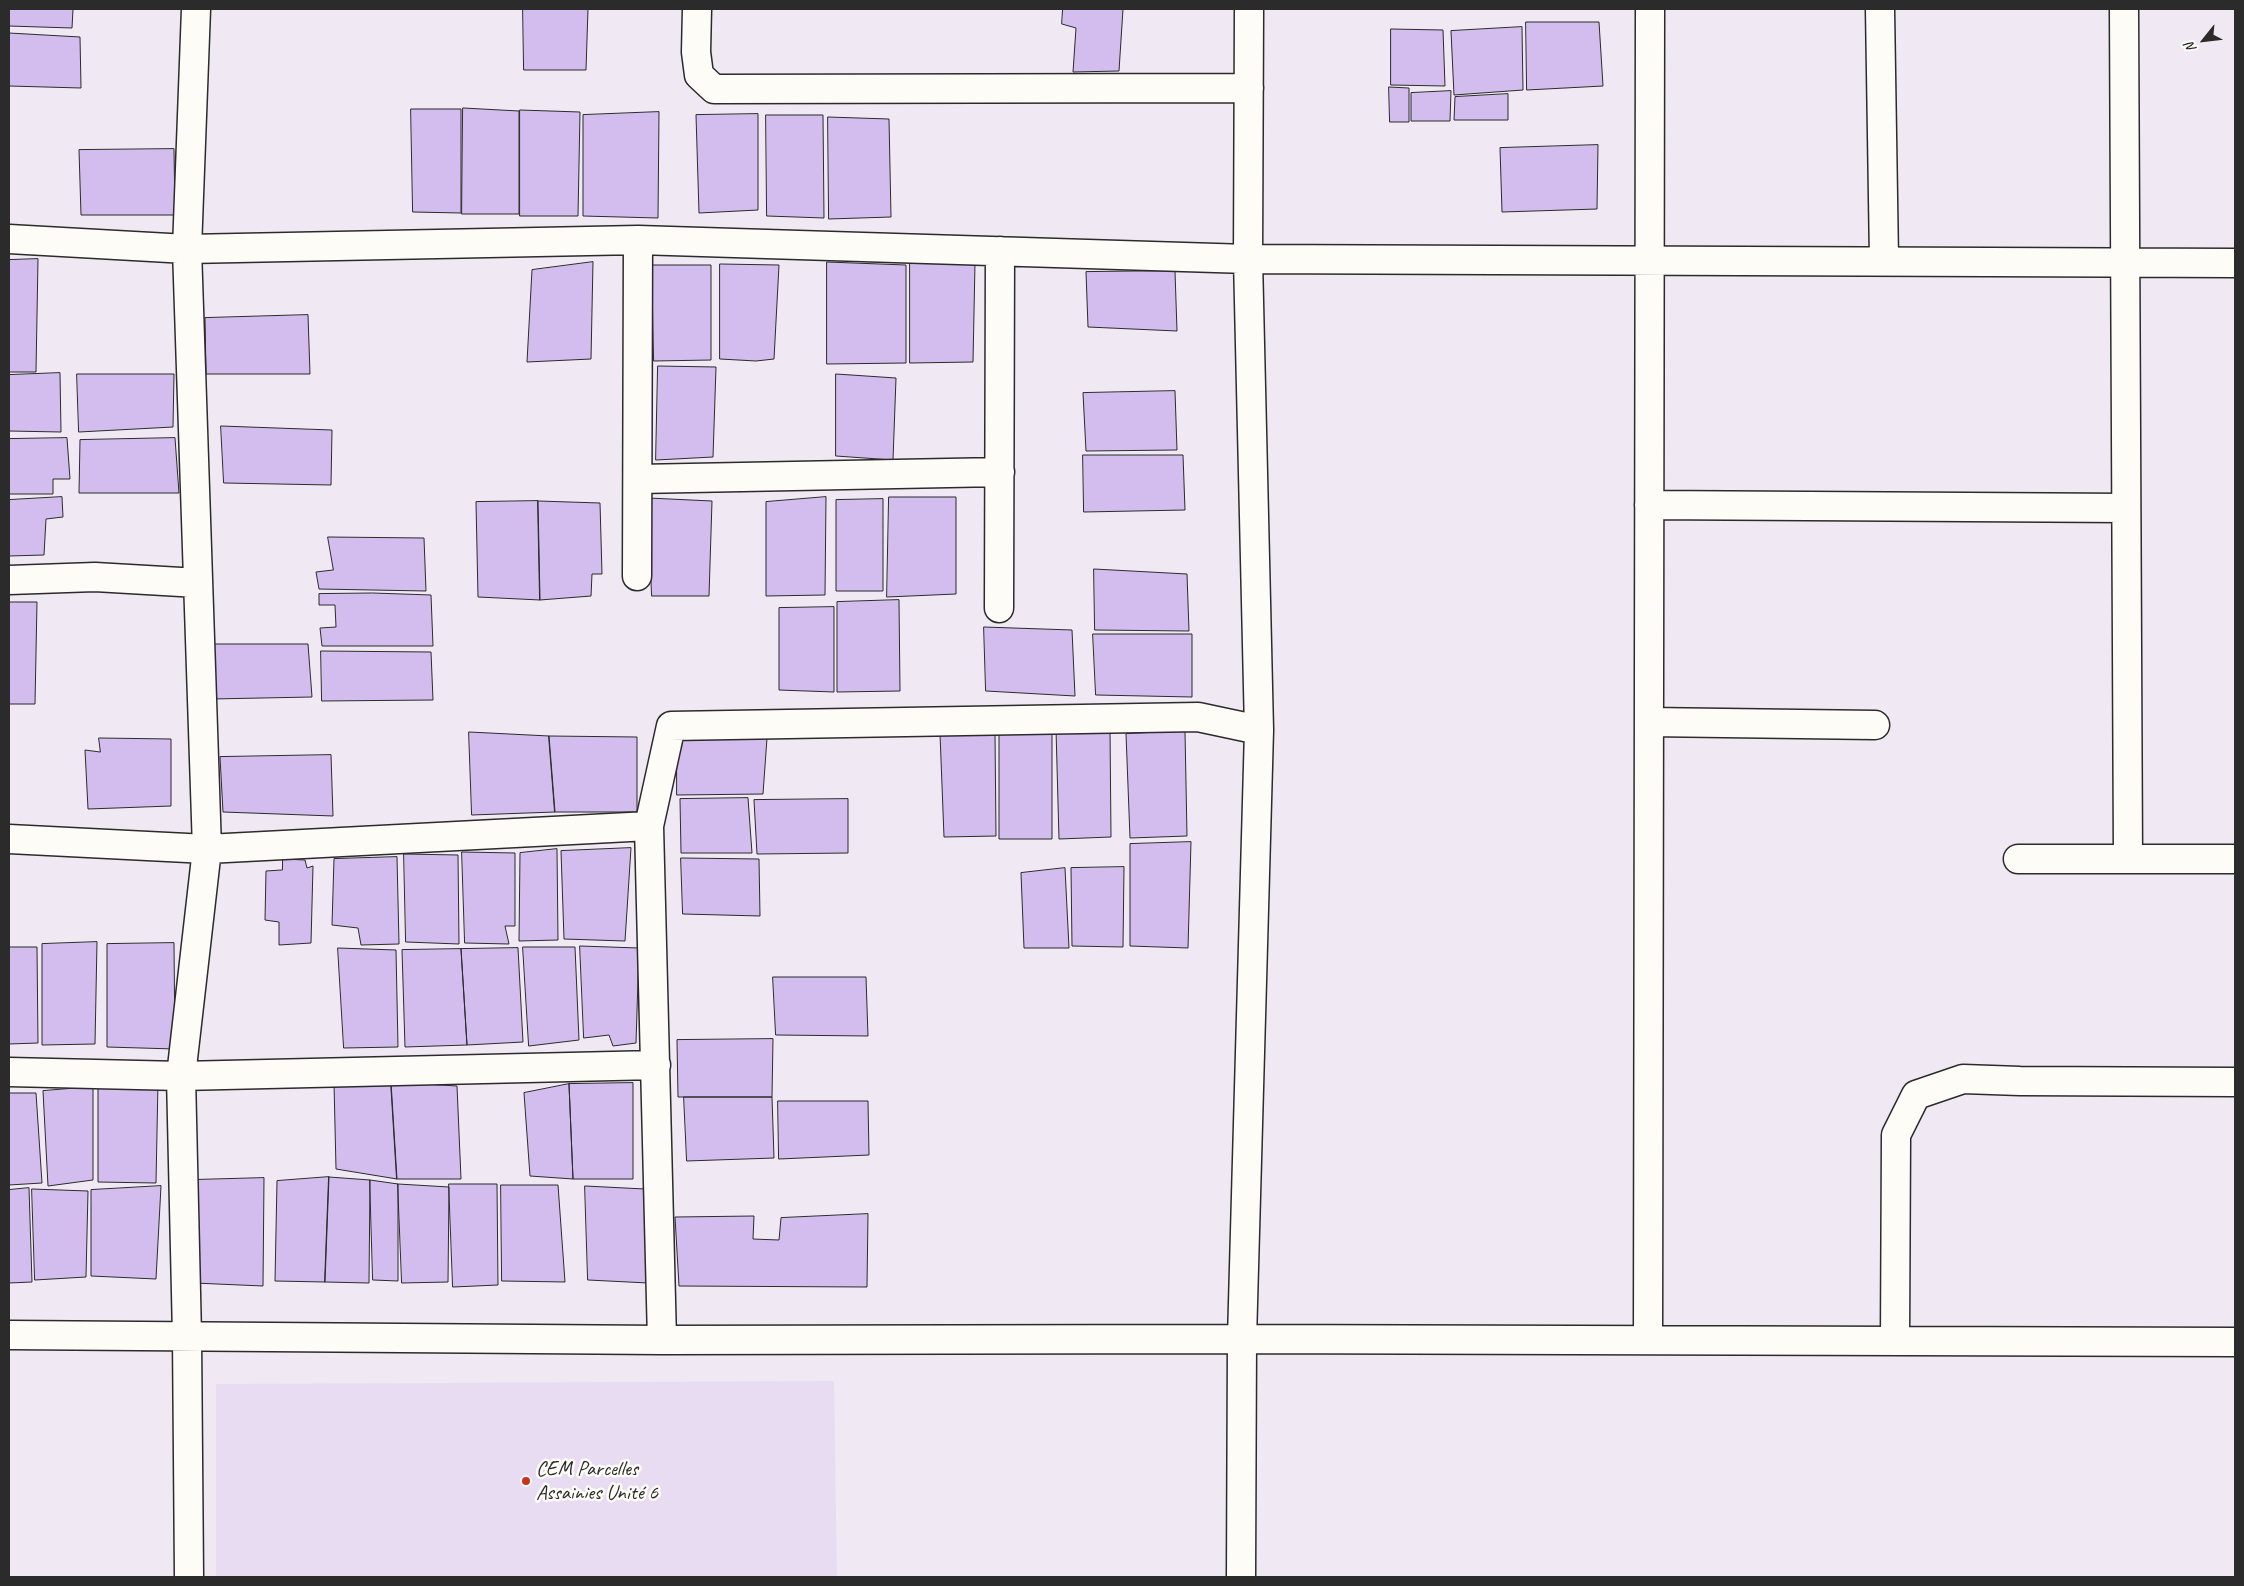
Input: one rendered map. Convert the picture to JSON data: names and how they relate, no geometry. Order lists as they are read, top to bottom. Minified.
{"places":["CEM Parcelles Assainies Unité 6"],"north":"bottom left"}
